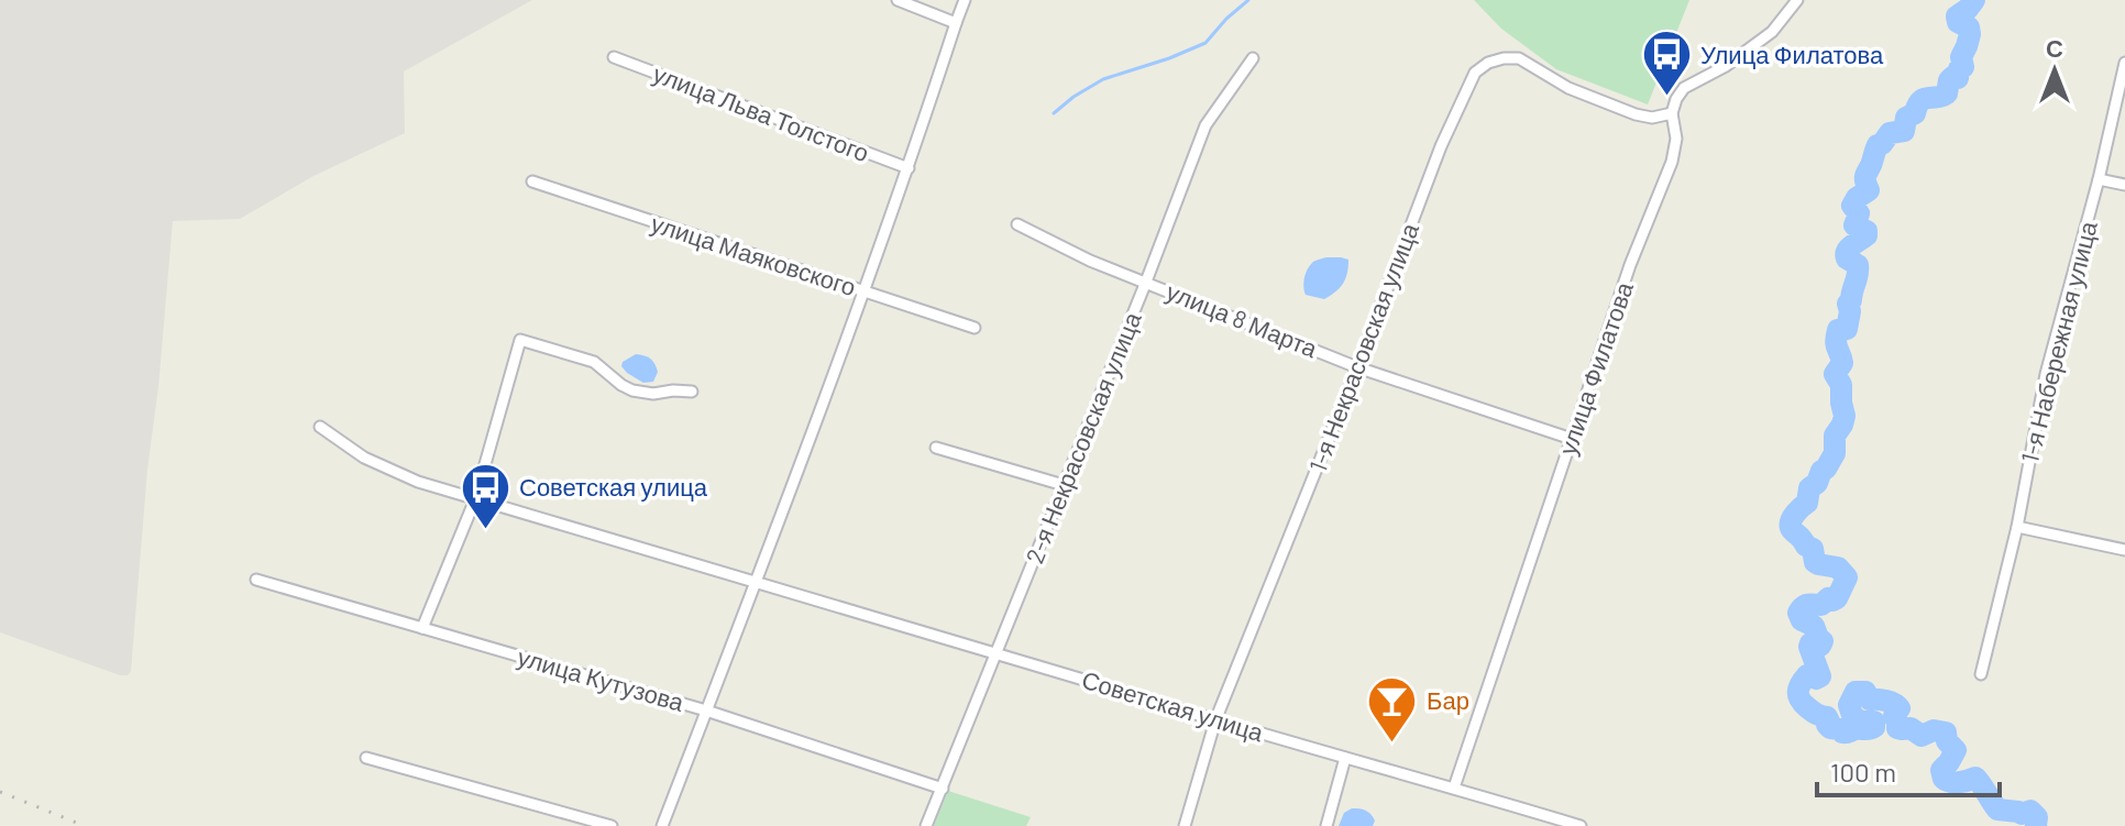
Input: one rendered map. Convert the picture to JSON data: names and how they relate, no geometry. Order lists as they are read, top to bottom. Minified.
{"streets":{"street":["улица Льва Толстого","улица Маяковского","улица 8 Марта","1-я Набережная улица","1-я Некрасовская улица","улица Филатова","2-я Некрасовская улица","улица Кутузова","Советская улица"]},"crossings":[["улица 8 Марта","1-я Некрасовская улица"],["улица 8 Марта","улица Филатова"],["улица 8 Марта","2-я Некрасовская улица"],["1-я Некрасовская улица","улица Филатова"],["1-я Некрасовская улица","Советская улица"],["улица Филатова","Советская улица"],["2-я Некрасовская улица","улица Кутузова"],["2-я Некрасовская улица","Советская улица"]],"places":{"bus stop":["Улица Филатова","Советская улица"],"bar":["Бар"]},"scale_bar":"100 m","north":"top"}
